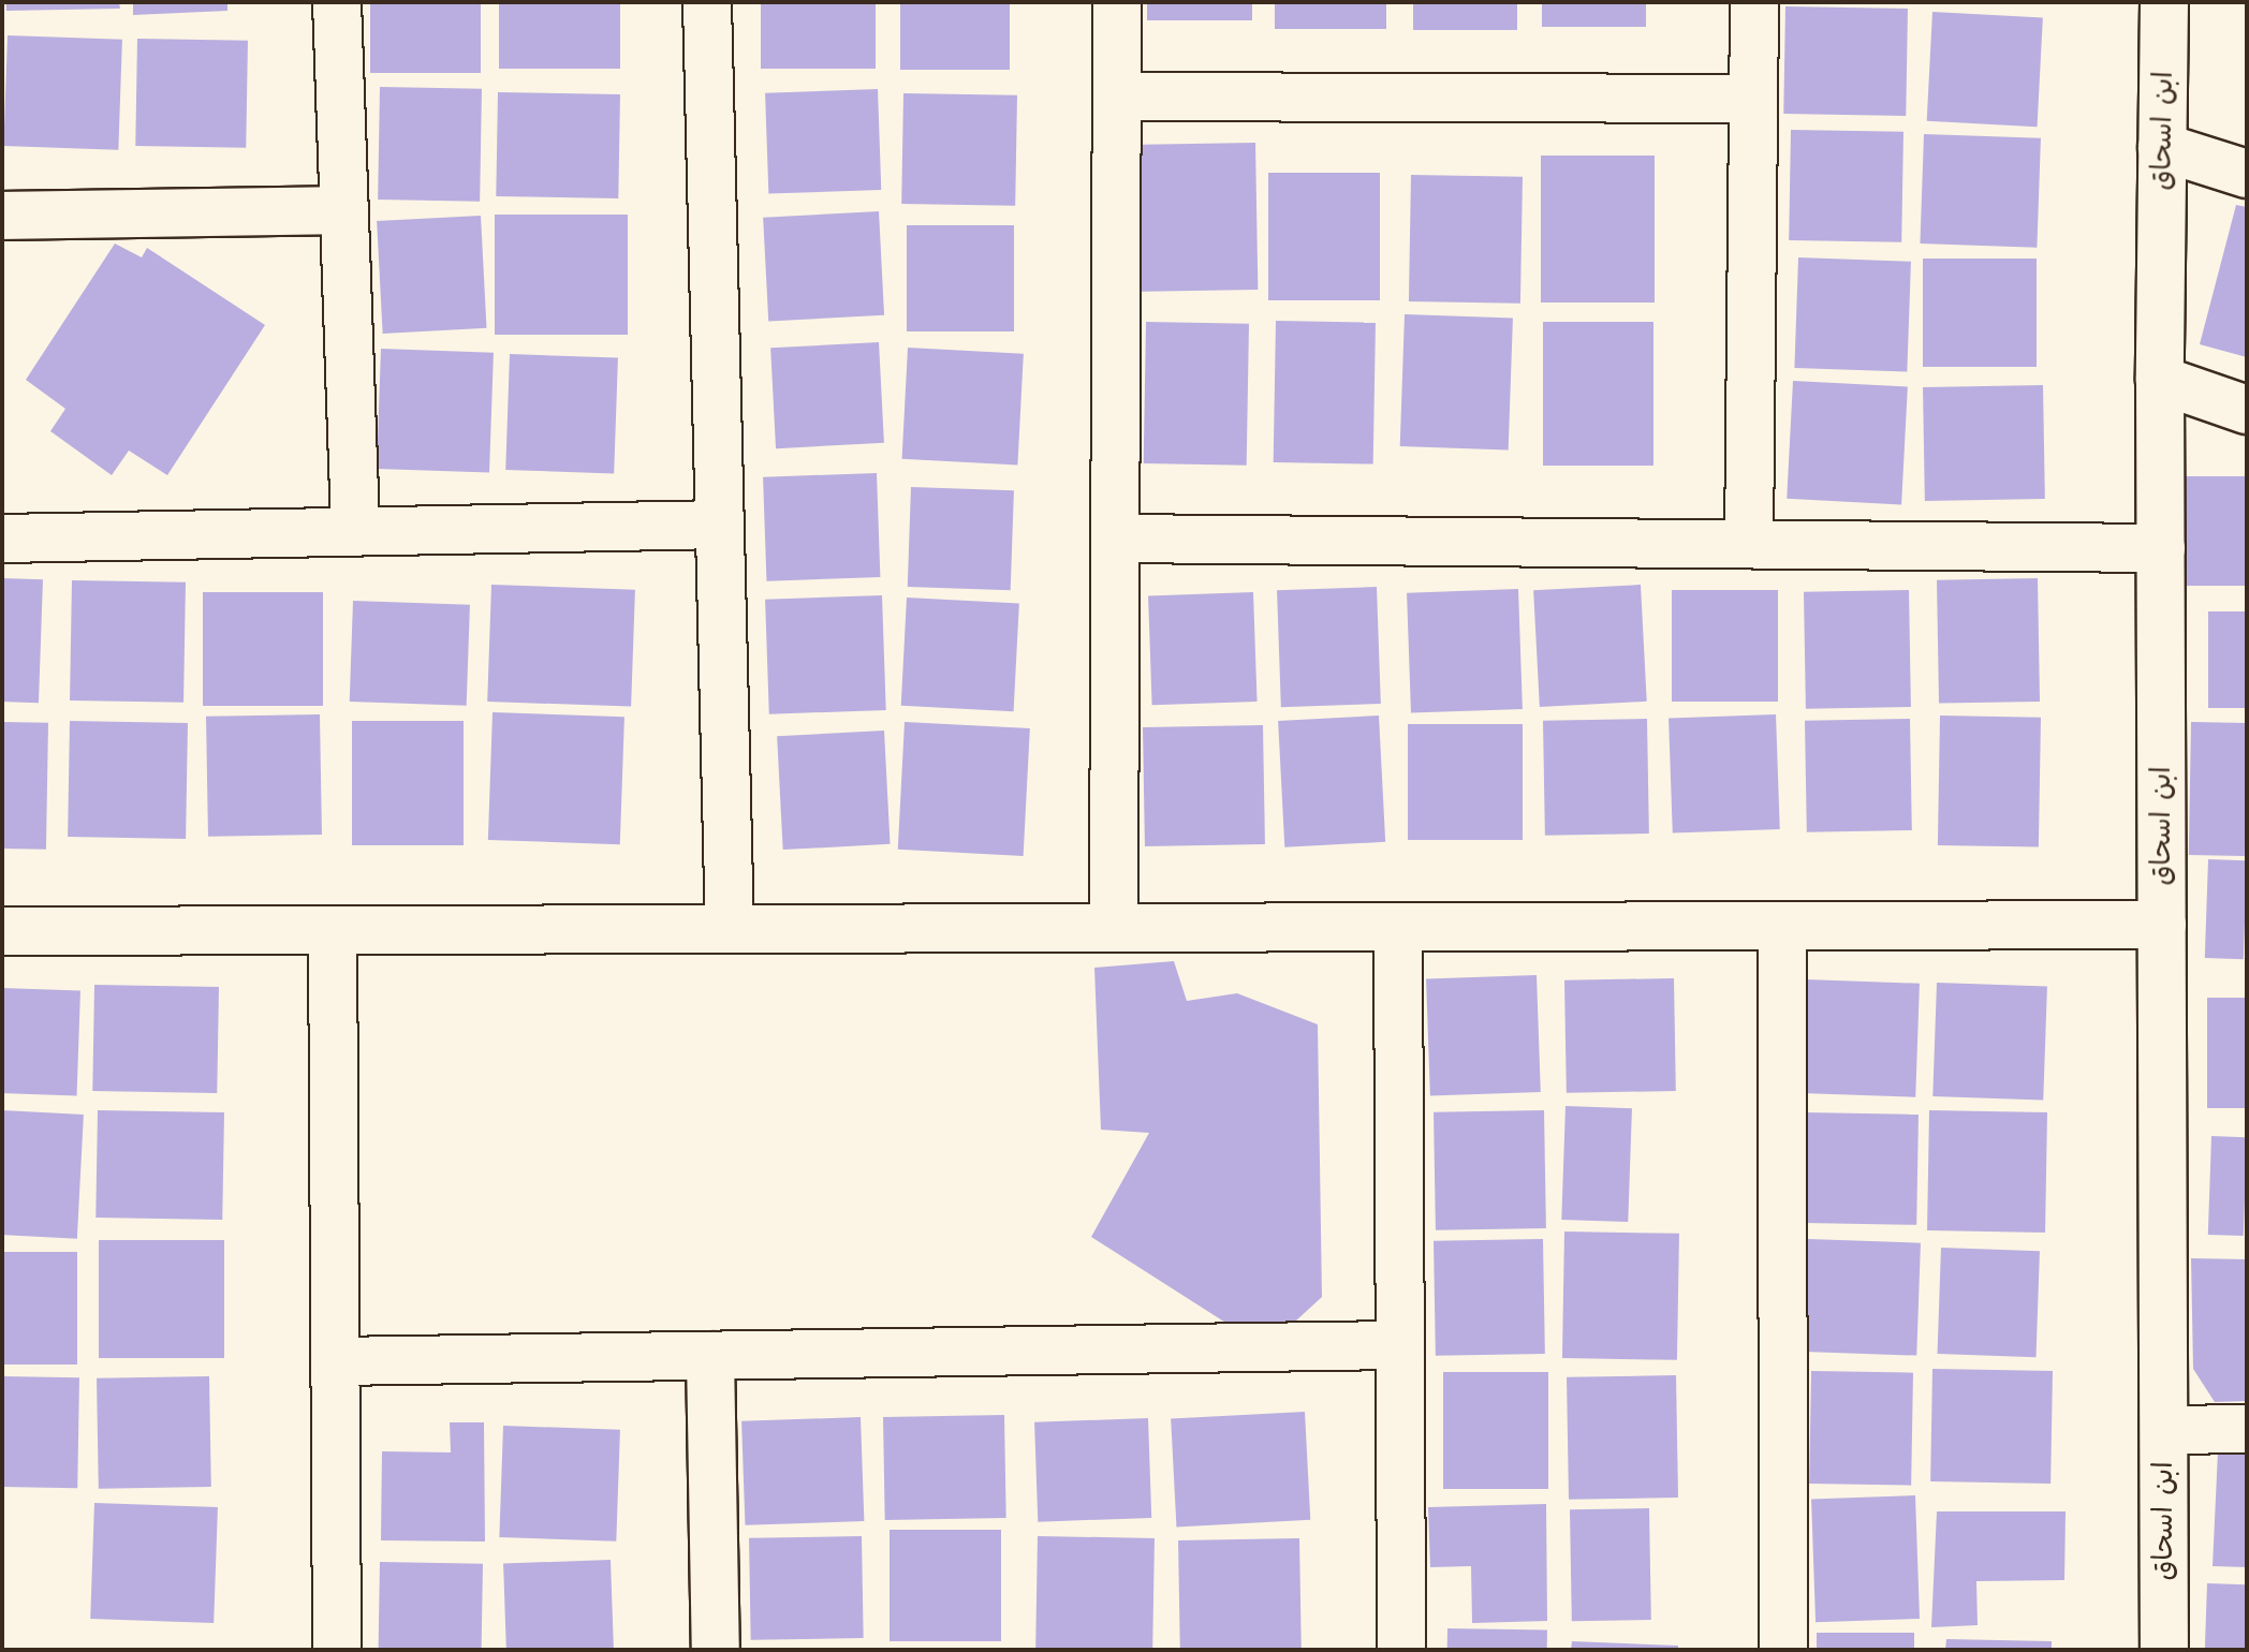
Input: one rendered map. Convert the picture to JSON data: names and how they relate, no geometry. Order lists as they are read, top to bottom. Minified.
{"streets":{"street":["ابن اسحاق"]}}
